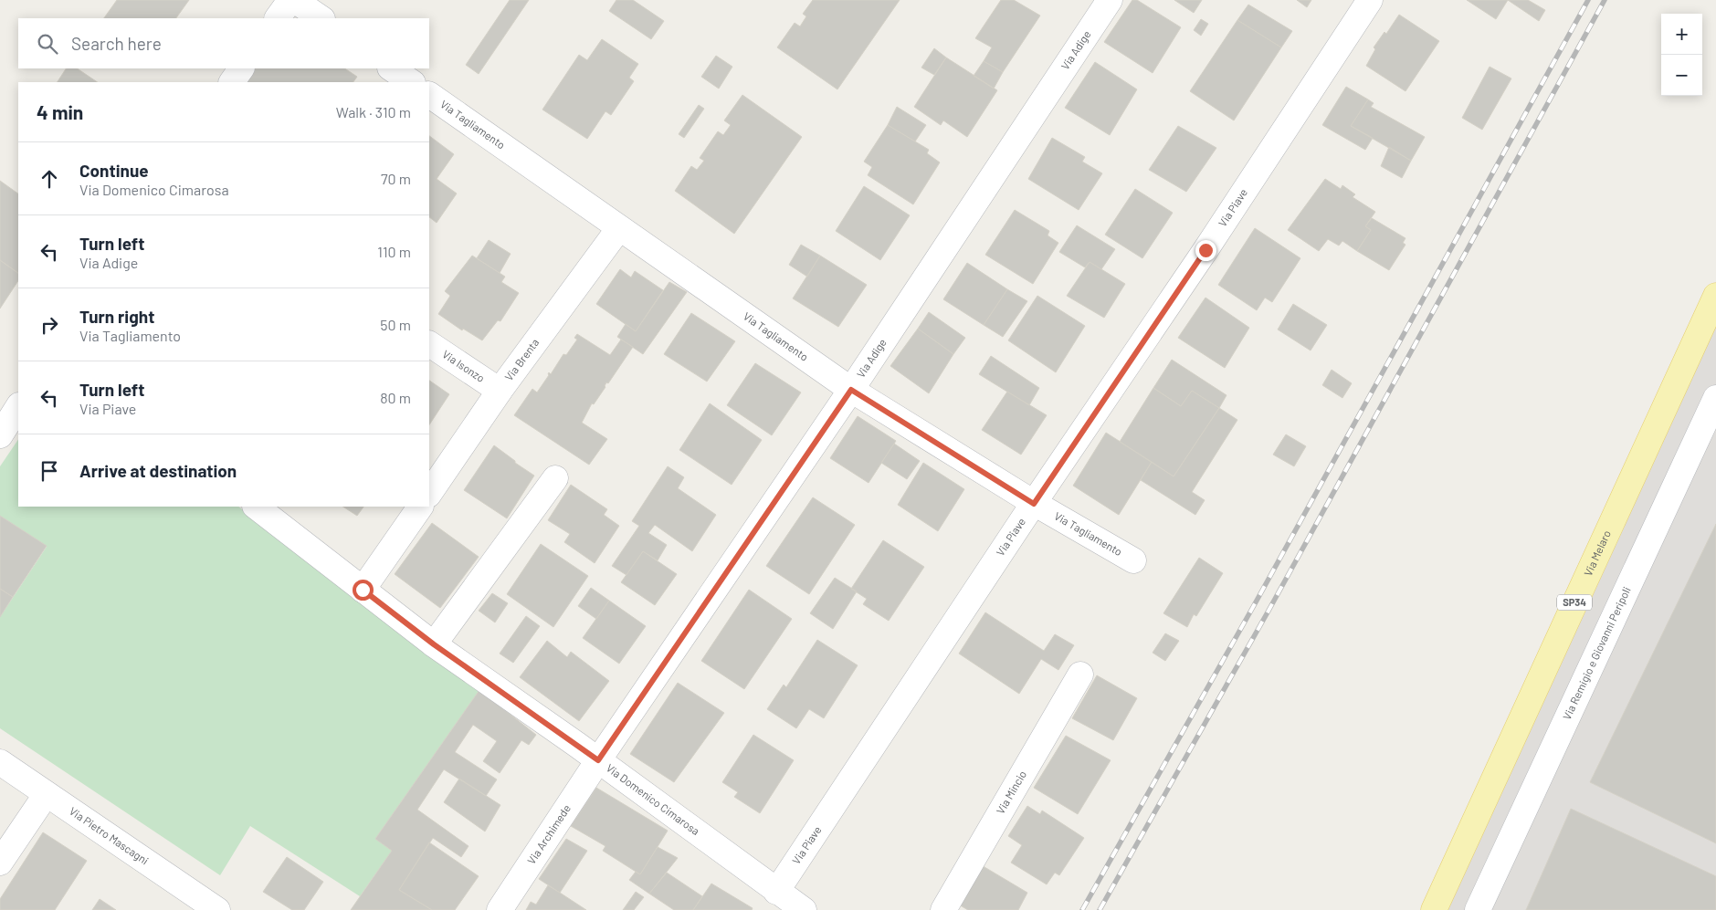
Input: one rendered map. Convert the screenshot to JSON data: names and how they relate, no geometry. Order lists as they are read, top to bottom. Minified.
{"streets":{"main road":["Via Melaro","SP34"],"street":["Via Adige","Via Tagliamento","Via Piave","Via Brenta","Via Isonzo","Via Remigio e Giovanni Peripoli","Via Mincio","Via Domenico Cimarosa","Via Archimede","Via Pietro Mascagni"]},"crossings":[["Via Adige","Via Tagliamento"],["Via Adige","Via Domenico Cimarosa"],["Via Adige","Via Archimede"],["Via Tagliamento","Via Piave"],["Via Tagliamento","Via Brenta"],["Via Piave","Via Domenico Cimarosa"],["Via Brenta","Via Isonzo"],["Via Domenico Cimarosa","Via Archimede"]],"page":{"map_buttons":["+","−"],"search":"Search here","heading":["4 min","Walk · 310 m"],"list":[["Continue","Via Domenico Cimarosa","70 m"],["Turn left","Via Adige","110 m"],["Turn right","Via Tagliamento","50 m"],["Turn left","Via Piave","80 m"],"Arrive at destination"]}}
